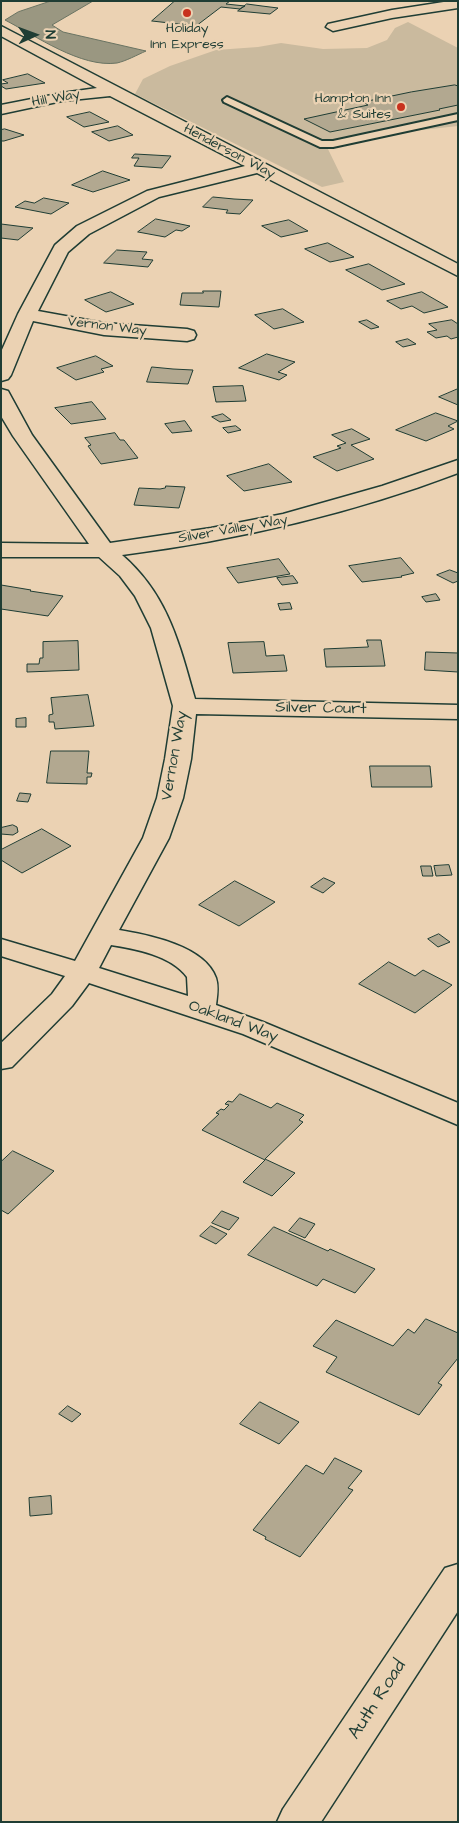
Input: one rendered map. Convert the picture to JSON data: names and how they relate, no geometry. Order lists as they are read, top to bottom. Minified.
{"streets":{"street":["Hill Way","Henderson Way","Vernon Way","Silver Valley Way","Silver Court","Oakland Way","Auth Road"]},"crossings":[["Hill Way","Henderson Way"],["Vernon Way","Silver Valley Way"],["Vernon Way","Silver Court"],["Vernon Way","Oakland Way"]],"places":["Holiday Inn Express","Hampton Inn & Suites"],"north":"right"}
